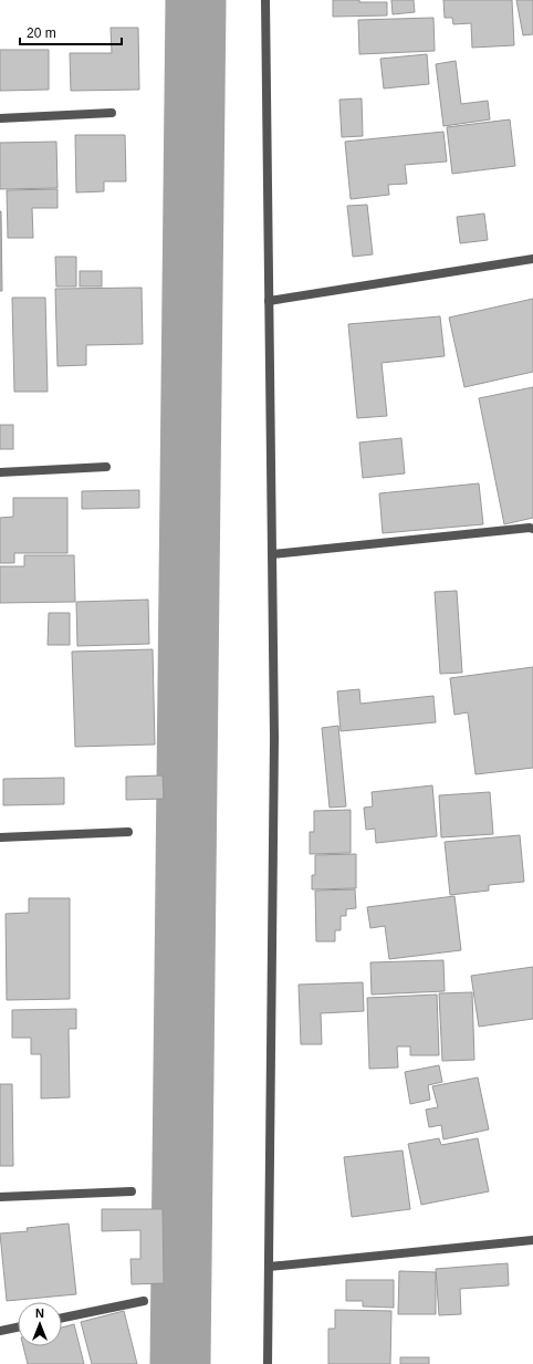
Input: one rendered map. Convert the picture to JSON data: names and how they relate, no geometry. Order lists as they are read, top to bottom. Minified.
{"scale_bar":"20 m","north":"top"}
